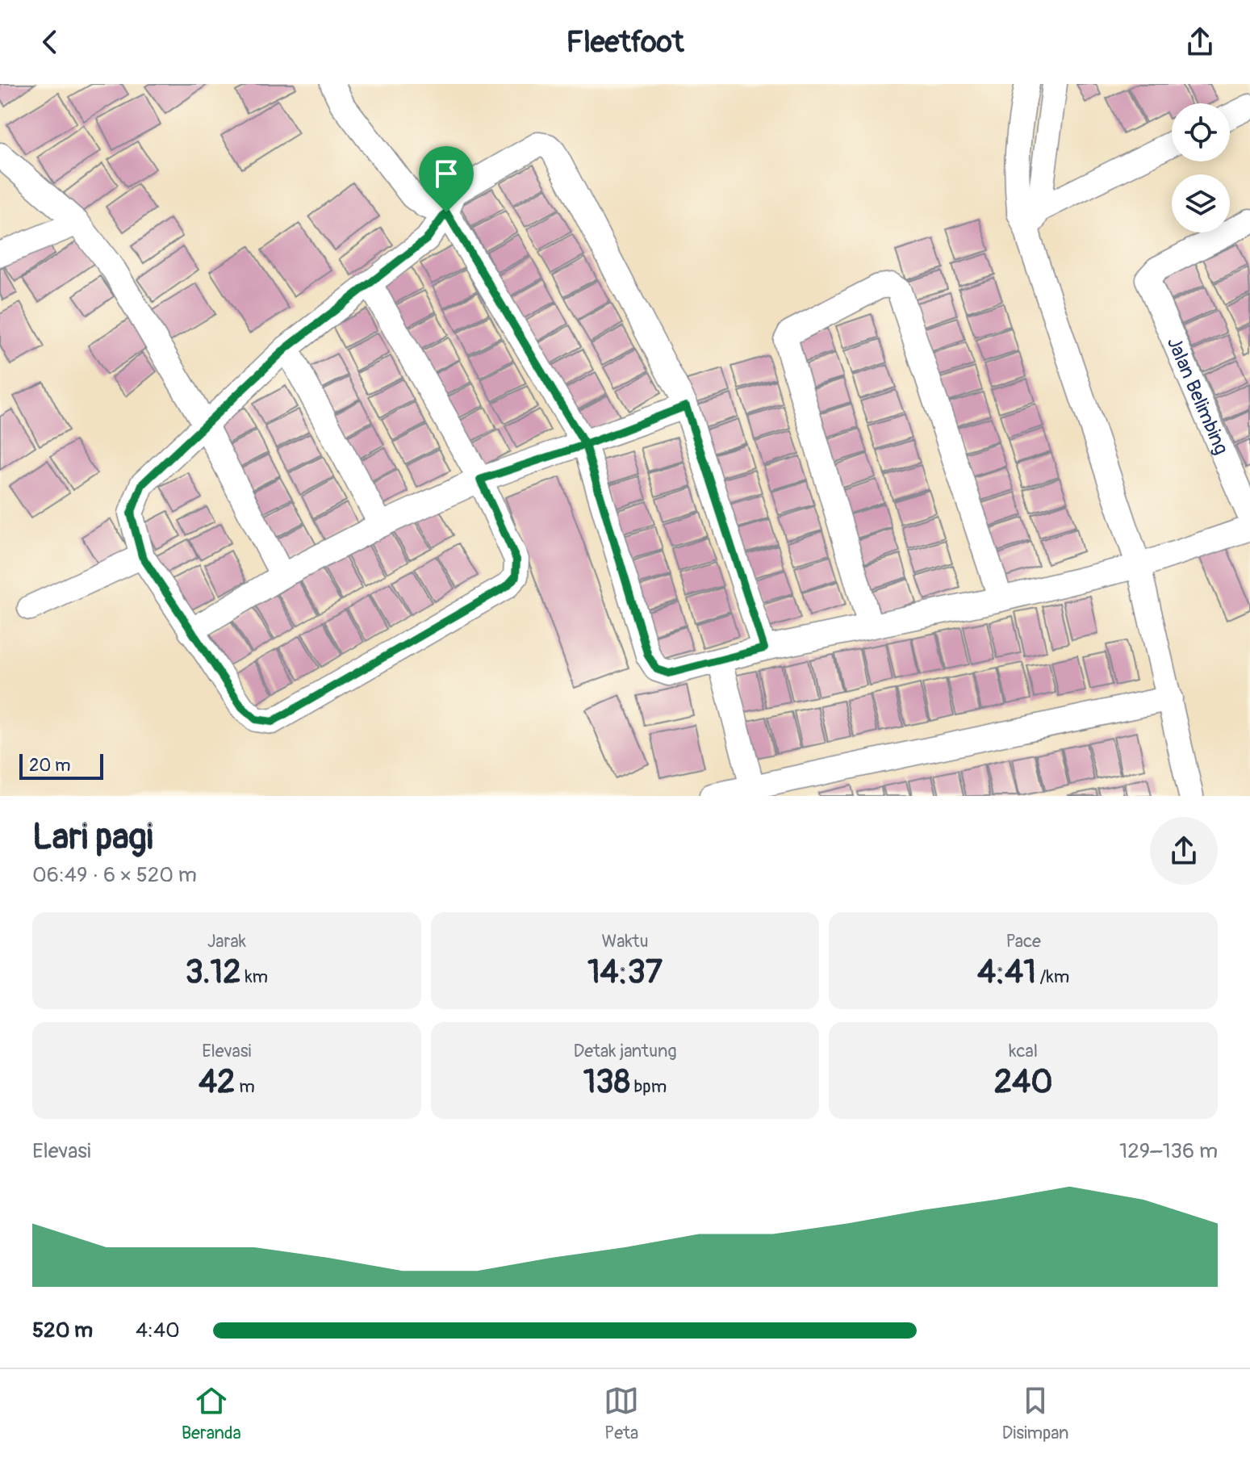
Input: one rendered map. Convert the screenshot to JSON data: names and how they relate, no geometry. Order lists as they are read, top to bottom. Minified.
{"streets":{"street":["Jalan Belimbing"]},"scale_bar":"20 m","page":{"header":"Fleetfoot","scale":"20 m","heading":["Lari pagi","06:49 · 6 × 520 m"],"stats":[["Jarak","3.12 km"],["Waktu","14:37"],["Pace","4:41 /km"],["Elevasi","42 m"],["Detak jantung","138 bpm"],["kcal","240"]],"chart":["Elevasi","129–136 m"],"list":[{"name":"520 m","note":"4:40"}],"tabs":["Beranda","Peta","Disimpan"]}}
